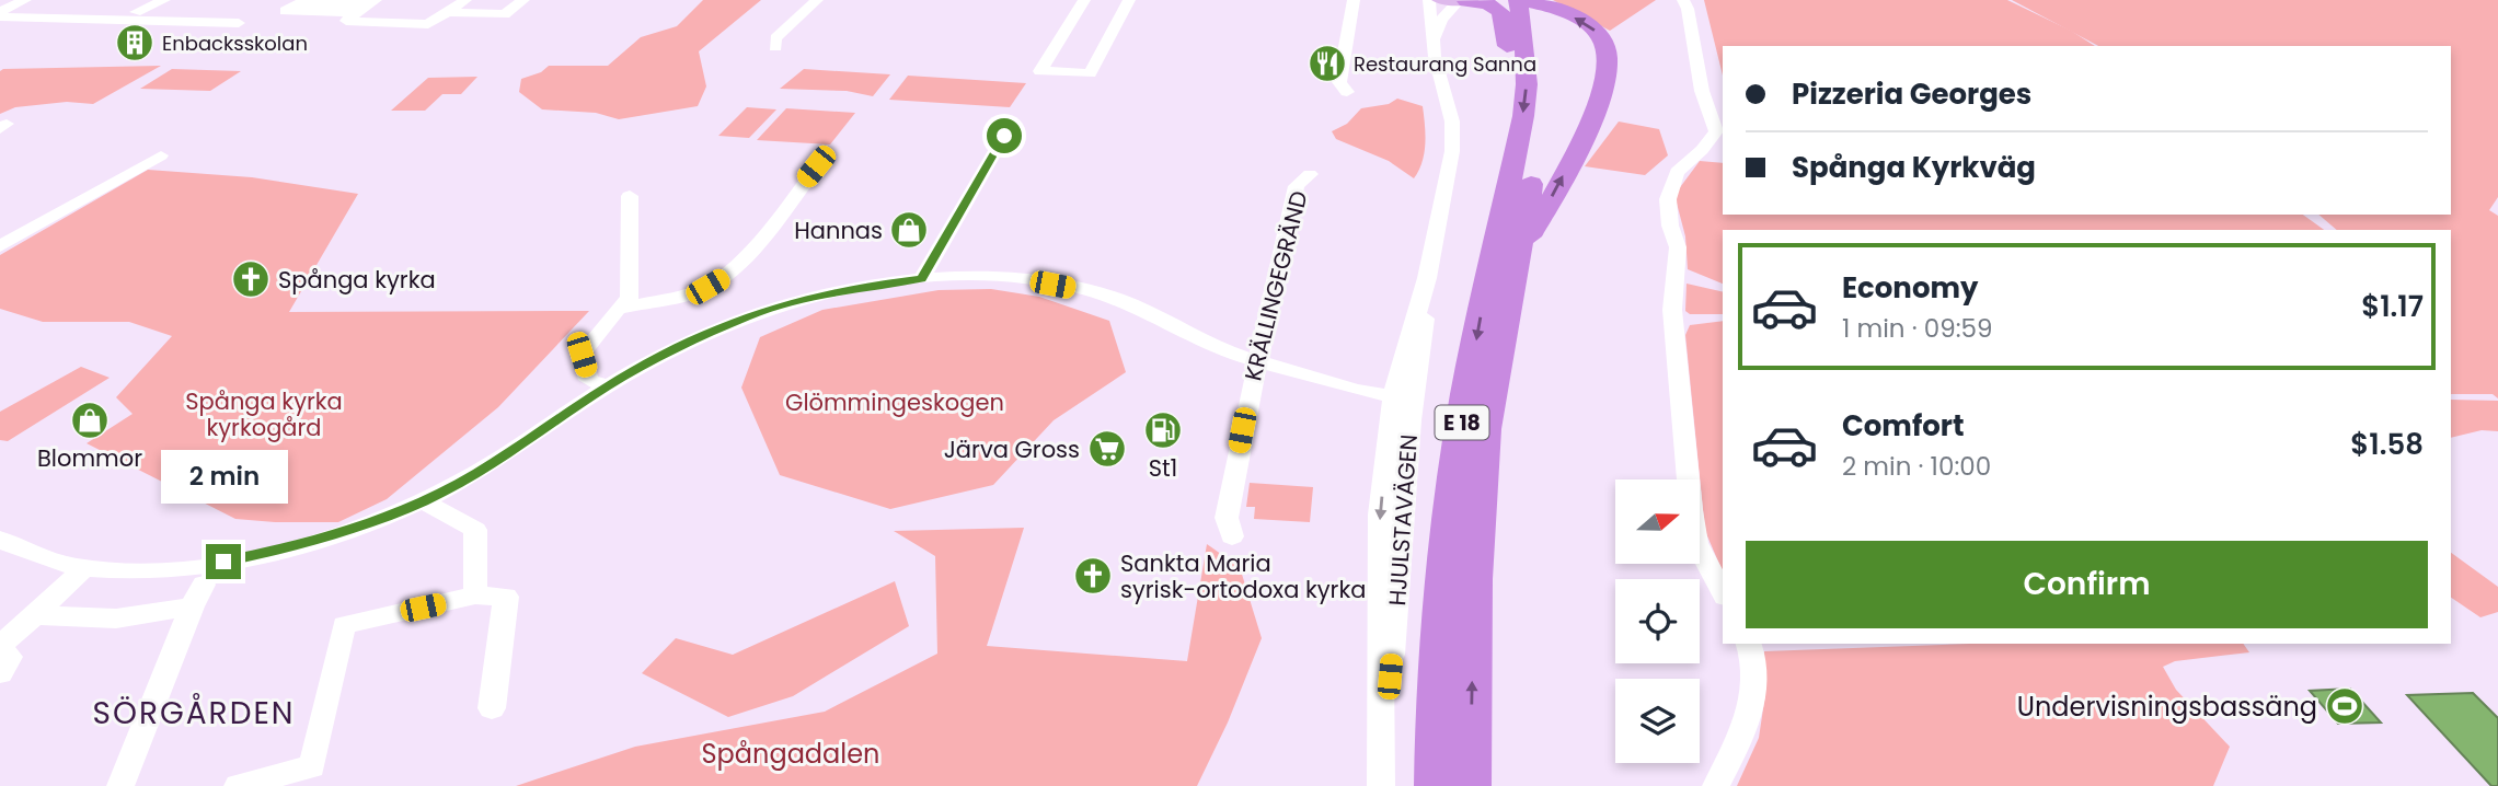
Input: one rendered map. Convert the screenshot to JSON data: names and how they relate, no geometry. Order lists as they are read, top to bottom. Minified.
{"streets":{"highway":["E 18"],"street":["KRÄLLINGEGRÄND","HJULSTAVÄGEN"]},"districts":["SÖRGÅRDEN"],"parks":["Spånga kyrka kyrkogård","Glömmingeskogen","Spångadalen"],"places":{"building":["Enbacksskolan"],"restaurant":["Restaurang Sanna"],"shop":["Hannas","Blommor"],"church":["Spånga kyrka","Sankta Maria syrisk-ortodoxa kyrka"],"fuel station":["St1"],"supermarket":["Järva Gross"],"sports":["Undervisningsbassäng"]},"north":"right","page":{"banner":["Pizzeria Georges","Spånga Kyrkväg"],"list":[{"name":"Economy","note":"1 min · 09:59","value":"$1.17"},{"name":"Comfort","note":"2 min · 10:00","value":"$1.58"}],"bubble":"2 min","buttons":"Confirm"}}
